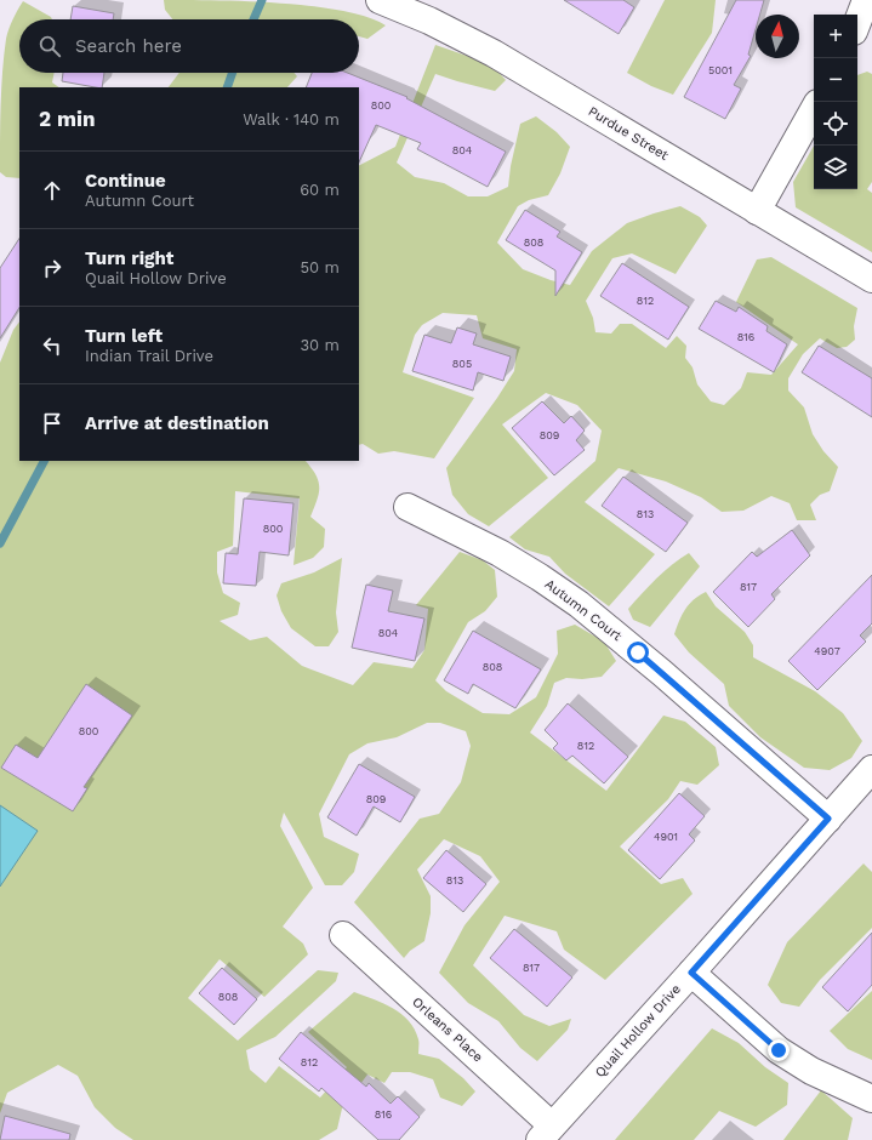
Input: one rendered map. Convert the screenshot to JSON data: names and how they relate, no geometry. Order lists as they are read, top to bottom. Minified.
{"streets":{"street":["Purdue Street","Autumn Court","Orleans Place","Quail Hollow Drive"]},"crossings":[["Autumn Court","Quail Hollow Drive"],["Orleans Place","Quail Hollow Drive"]],"house_numbers":["5001","800","804","808","812","816","805","809","813","800","817","804","4907","808","800","812","809","4901","813","817","808","812","816"],"north":"top","page":{"map_buttons":["+","−"],"search":"Search here","heading":["2 min","Walk · 140 m"],"list":[["Continue","Autumn Court","60 m"],["Turn right","Quail Hollow Drive","50 m"],["Turn left","Indian Trail Drive","30 m"],"Arrive at destination"]}}
